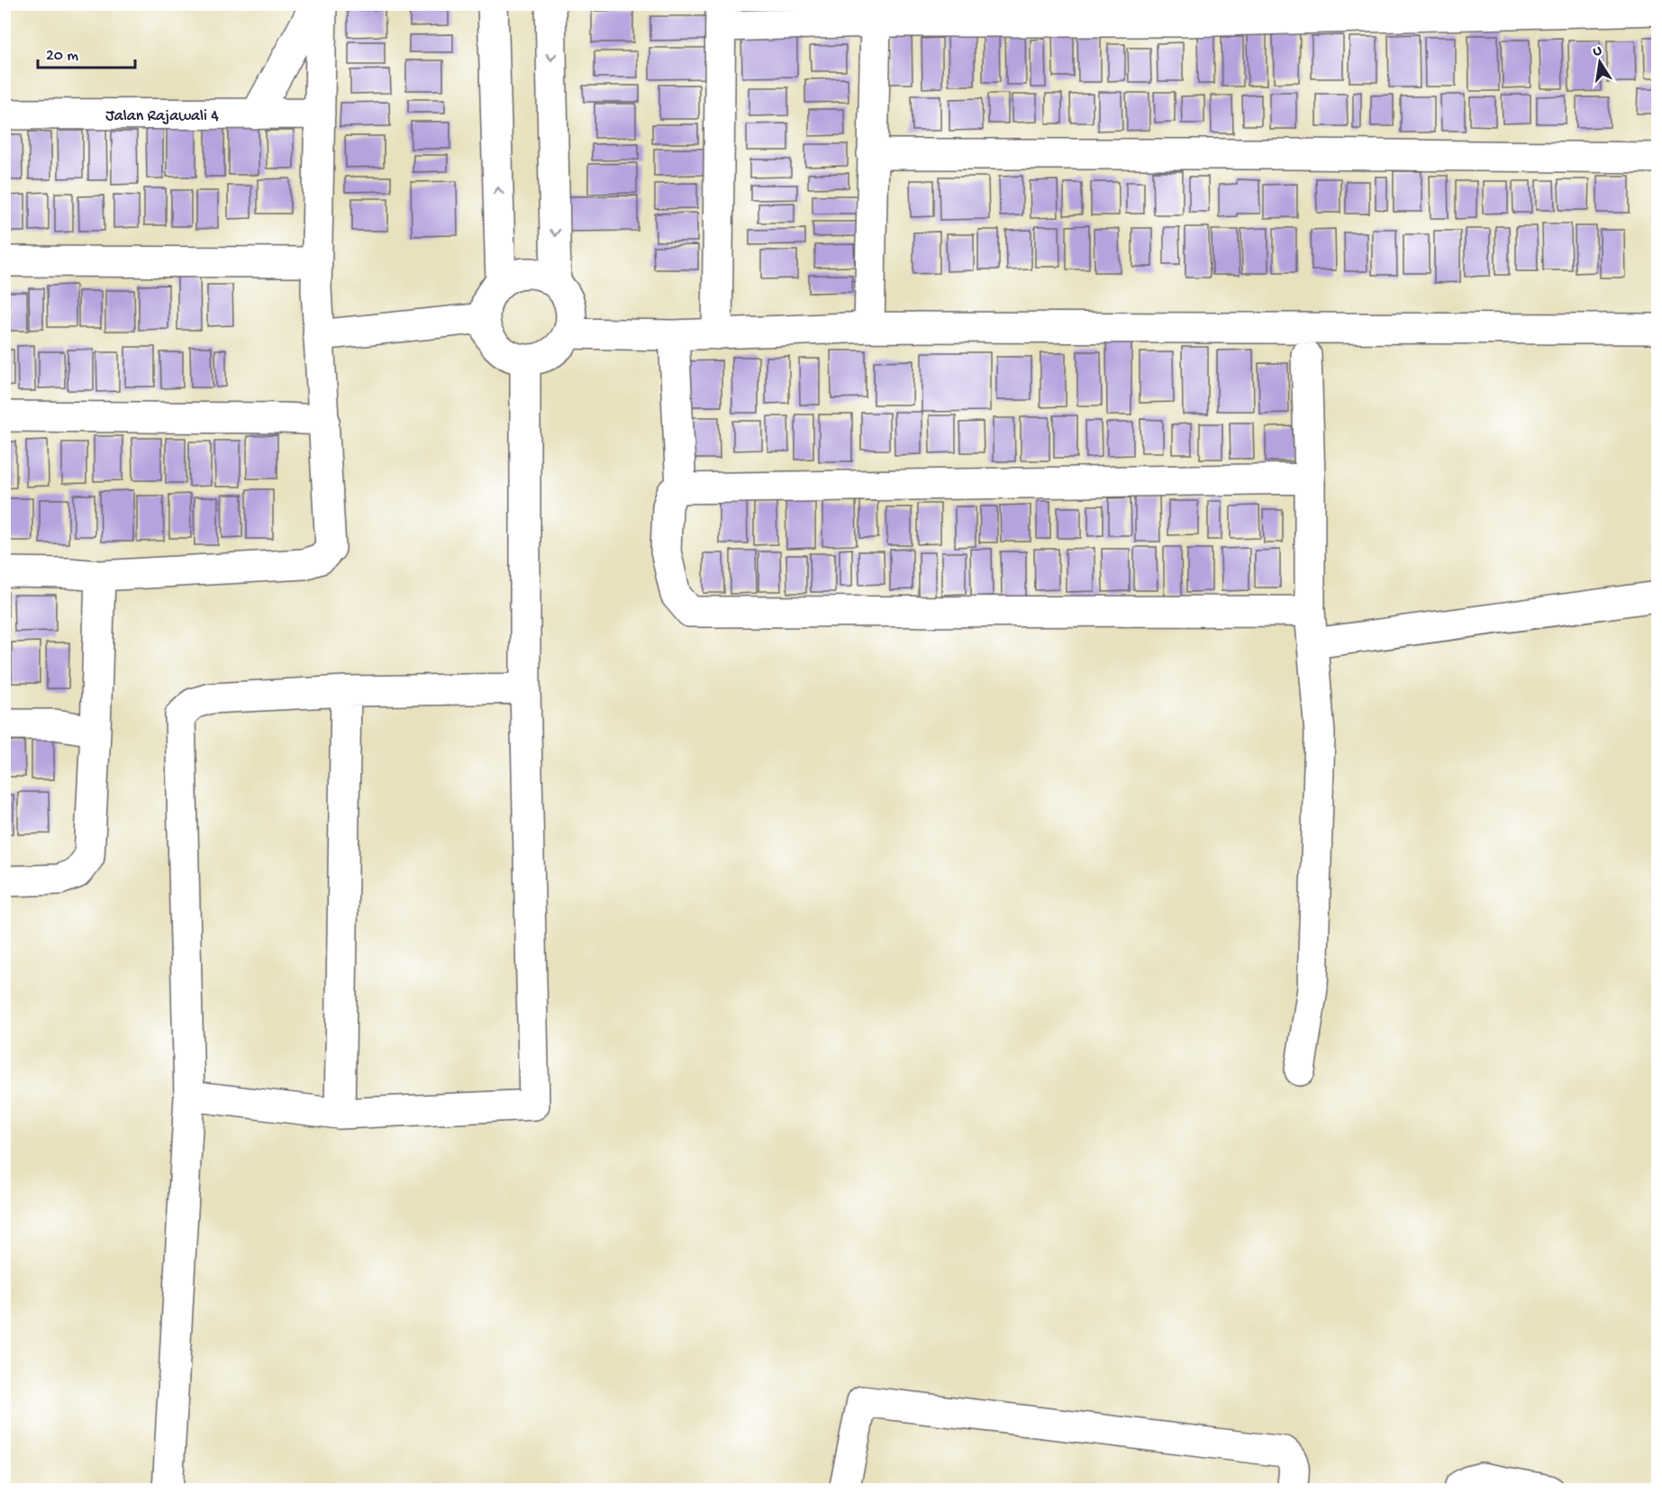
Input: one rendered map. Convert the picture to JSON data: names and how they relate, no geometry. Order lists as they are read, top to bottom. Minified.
{"streets":{"street":["Jalan Rajawali 4"]},"scale_bar":"20 m","north":"top"}
